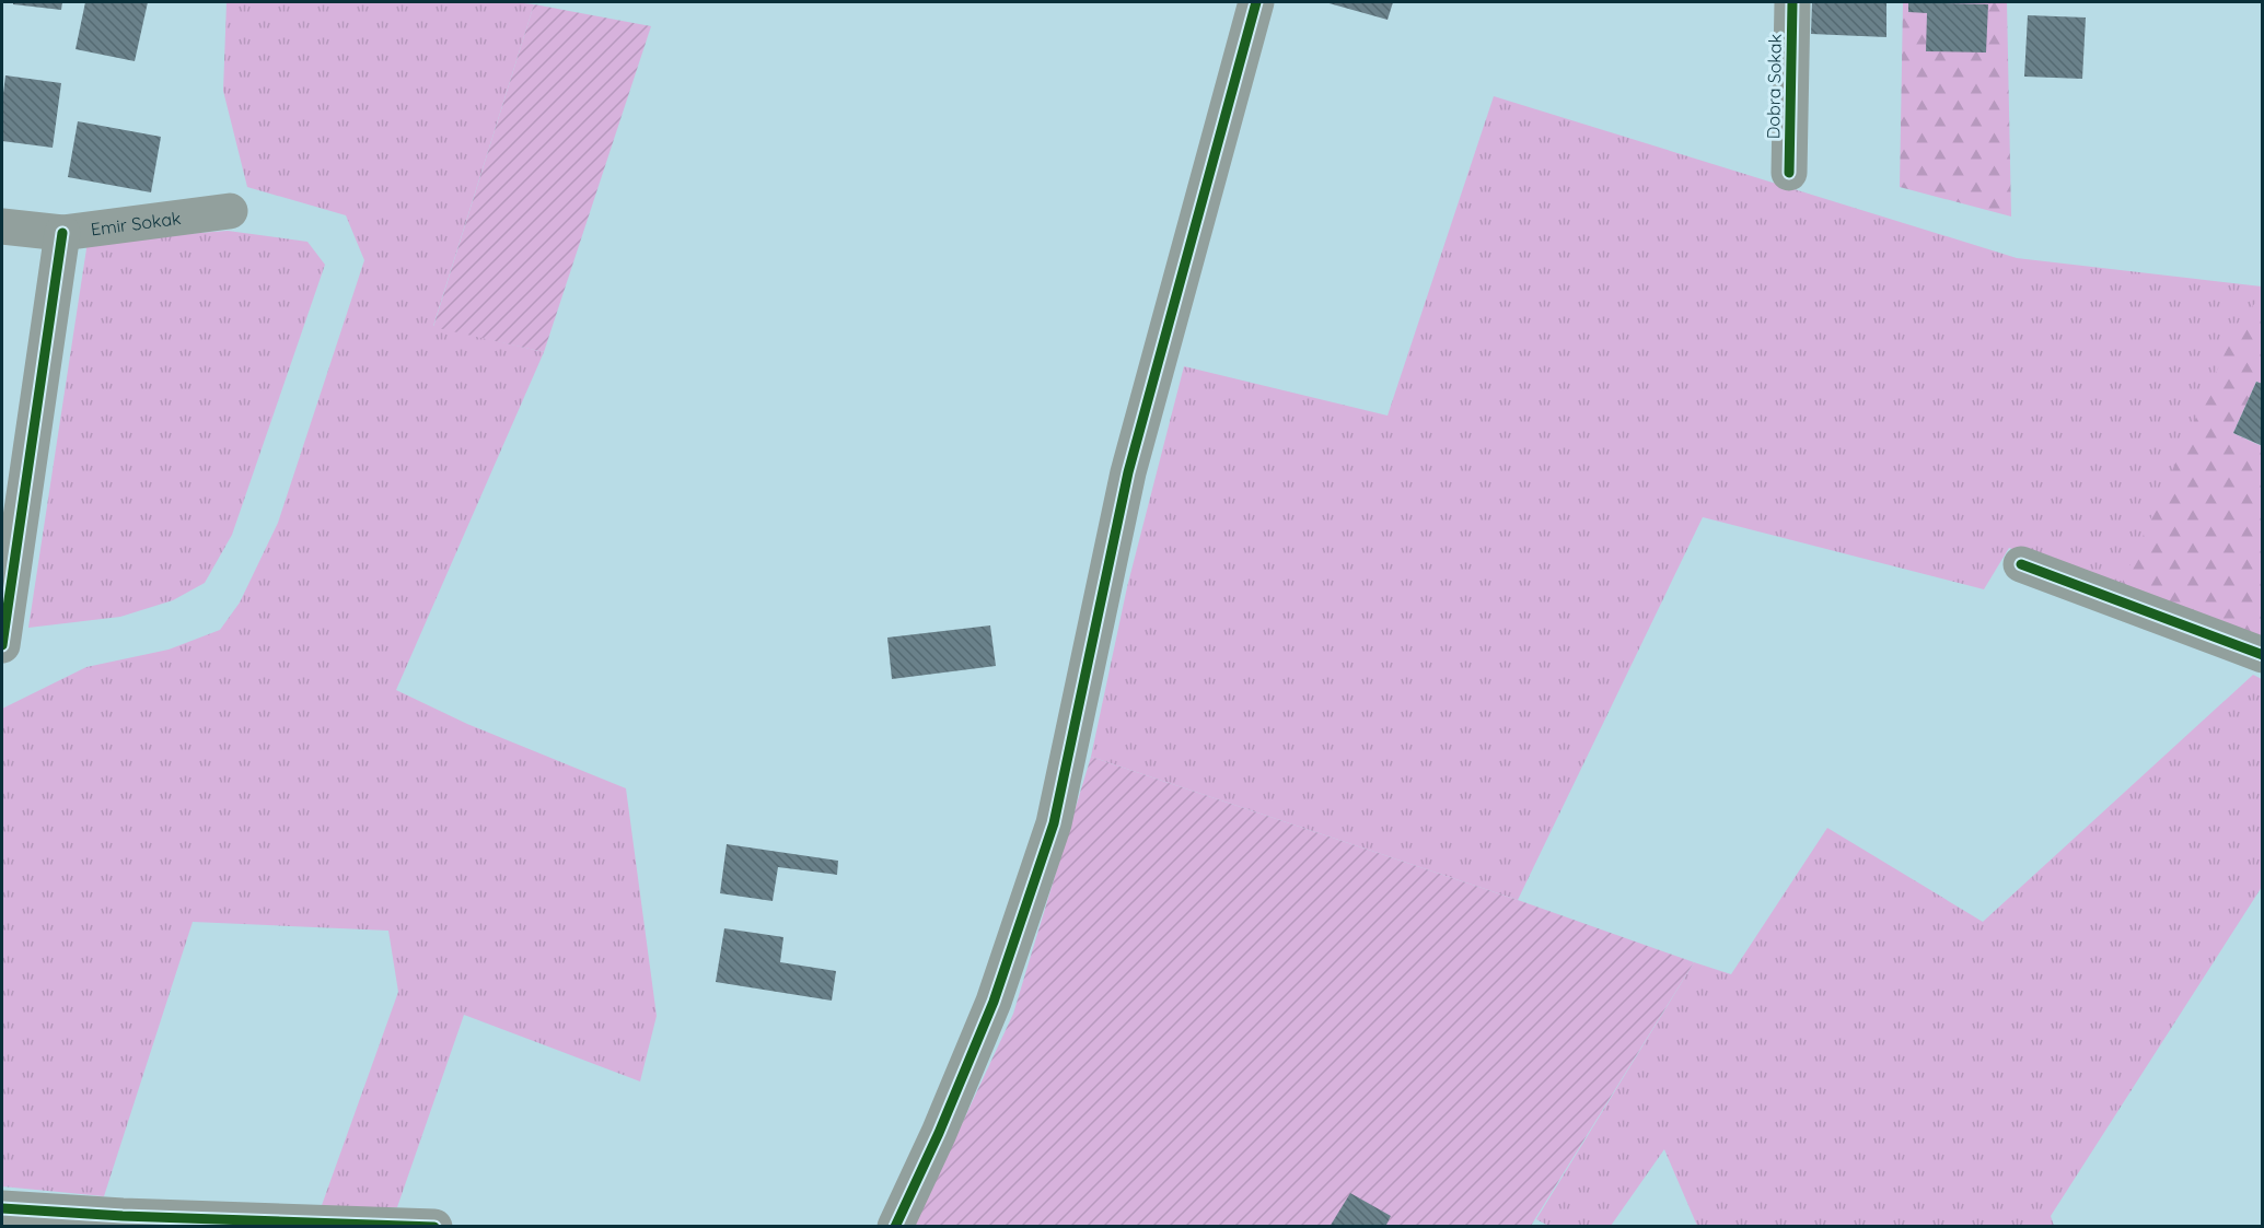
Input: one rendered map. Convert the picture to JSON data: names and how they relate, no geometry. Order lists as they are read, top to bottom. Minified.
{"streets":{"street":["Dobra Sokak","Emir Sokak"]}}
